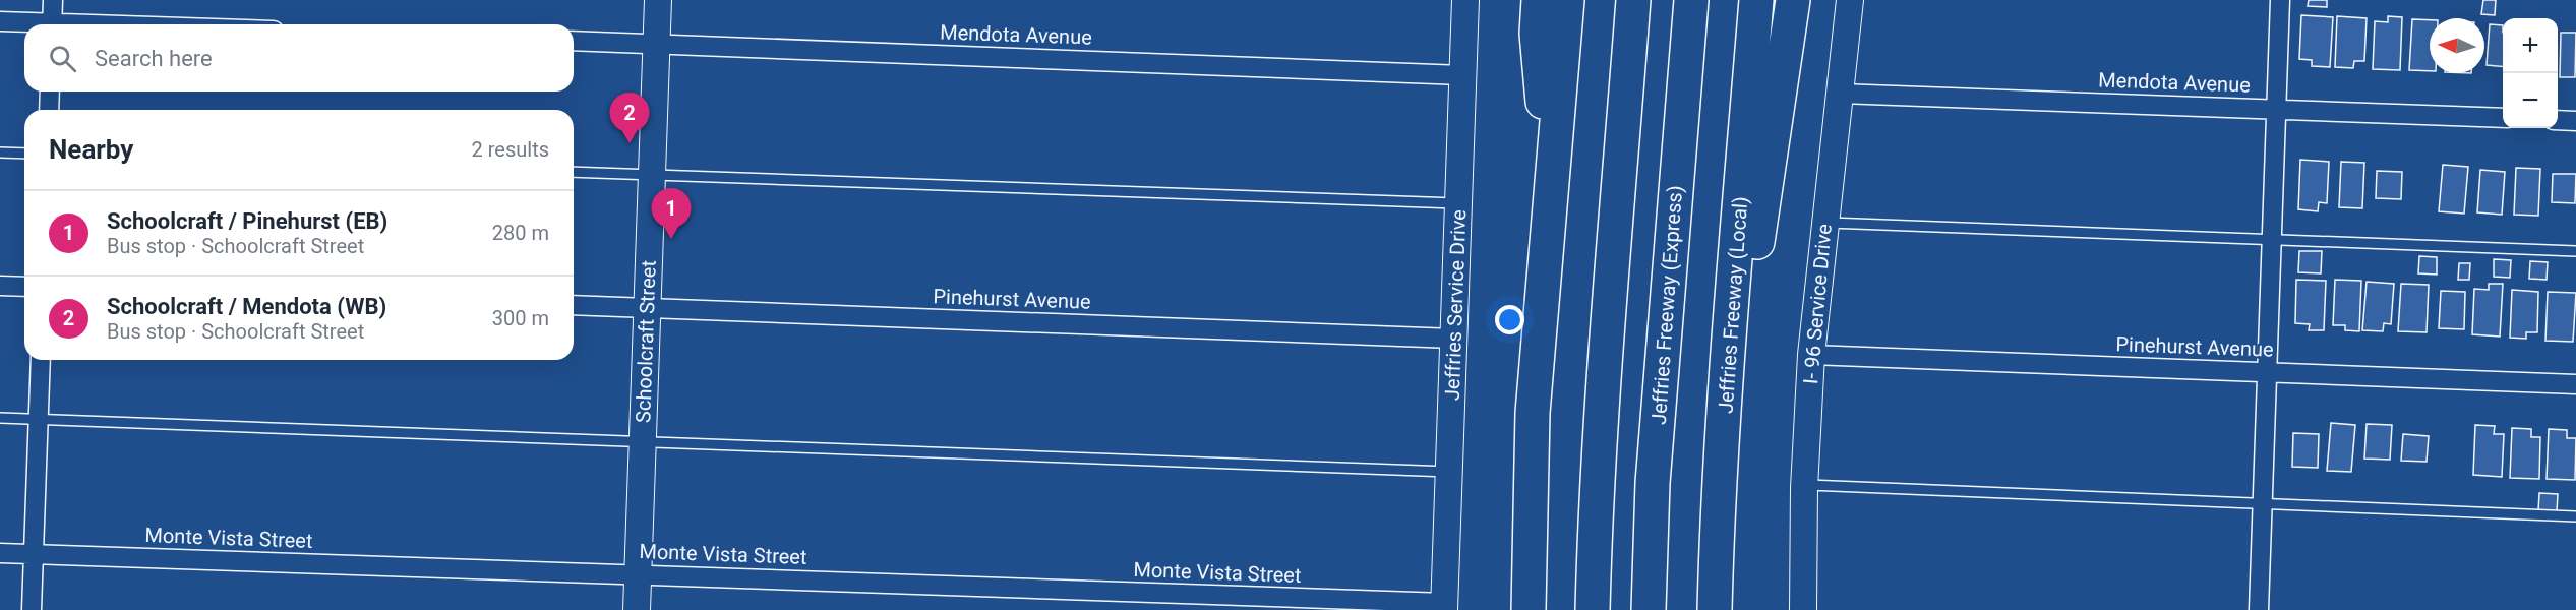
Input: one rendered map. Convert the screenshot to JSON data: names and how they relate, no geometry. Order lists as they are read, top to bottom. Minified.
{"streets":{"highway":["Jeffries Freeway (Express)","Jeffries Freeway (Local)"],"street":["Mendota Avenue","Pinehurst Avenue","I- 96 Service Drive","Jeffries Service Drive","Schoolcraft Street","Monte Vista Street"]},"crossings":[["Mendota Avenue","I- 96 Service Drive"],["Mendota Avenue","Jeffries Service Drive"],["Mendota Avenue","Schoolcraft Street"],["Pinehurst Avenue","I- 96 Service Drive"],["Pinehurst Avenue","Jeffries Service Drive"],["Pinehurst Avenue","Schoolcraft Street"],["Jeffries Service Drive","Monte Vista Street"],["Schoolcraft Street","Monte Vista Street"]],"north":"left","page":{"map_buttons":["+","−"],"search":"Search here","pins":["2","1"],"heading":["Nearby","2 results"],"list":[{"mark":"1","name":"Schoolcraft / Pinehurst (EB)","note":"Bus stop · Schoolcraft Street","value":"280 m"},{"mark":"2","name":"Schoolcraft / Mendota (WB)","note":"Bus stop · Schoolcraft Street","value":"300 m"}]}}
